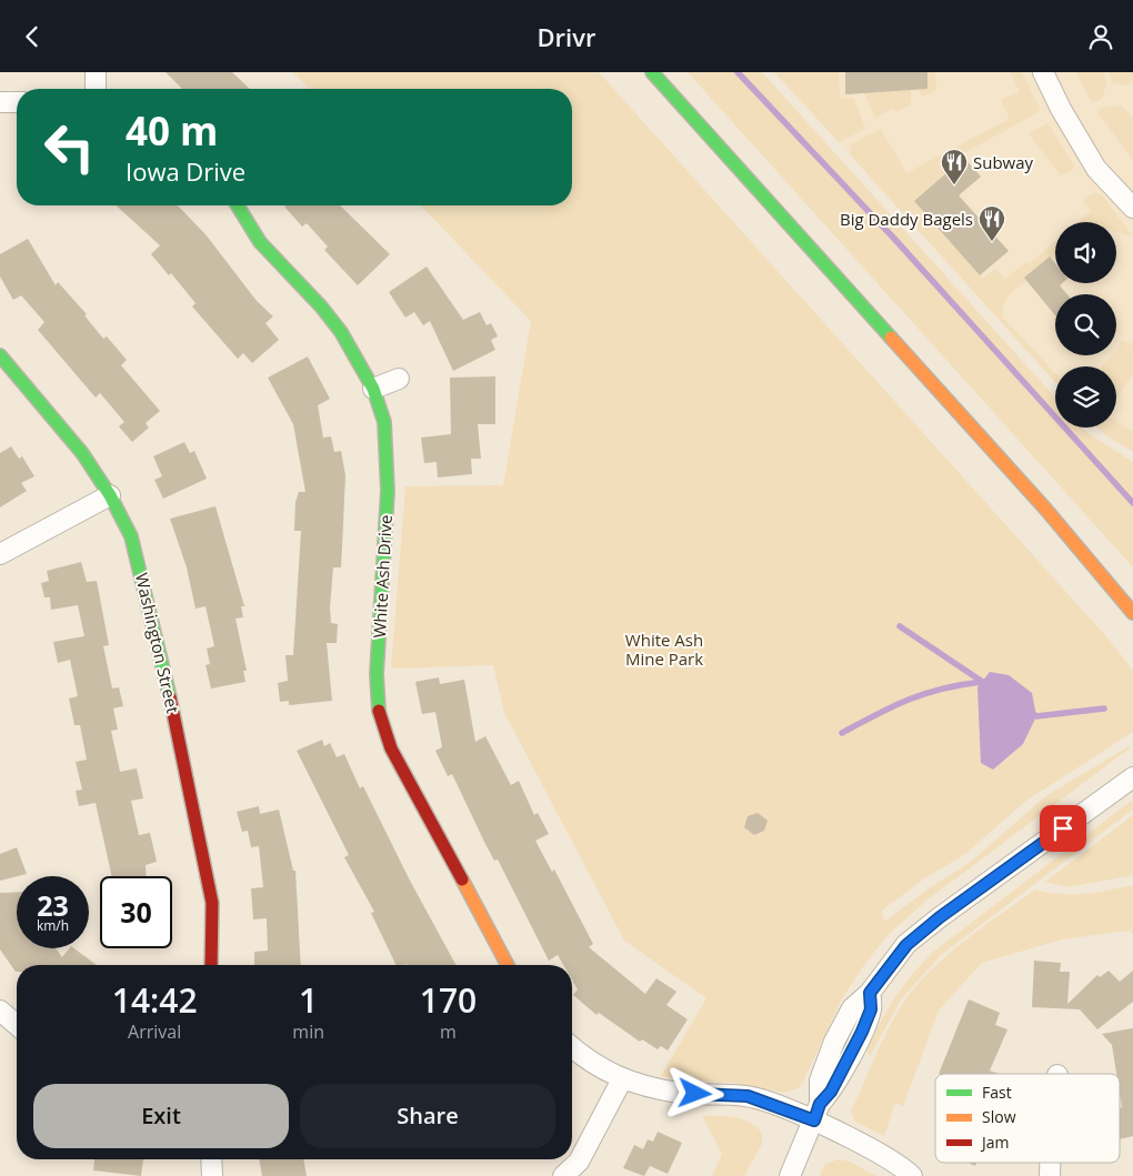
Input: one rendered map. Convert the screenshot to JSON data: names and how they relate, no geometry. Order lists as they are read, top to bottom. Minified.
{"streets":{"main road":["White Ash Drive","Washington Street"]},"parks":["White Ash Mine Park"],"places":{"restaurant":["Subway","Big Daddy Bagels"]},"legend":["Fast","Slow","Jam"],"page":{"header":"Drivr","turn":["40 m","Iowa Drive"],"speed":"23 km/h","limit":"30","eta":["14:42","Arrival","1","min","170","m"],"buttons":["Exit","Share"]}}
